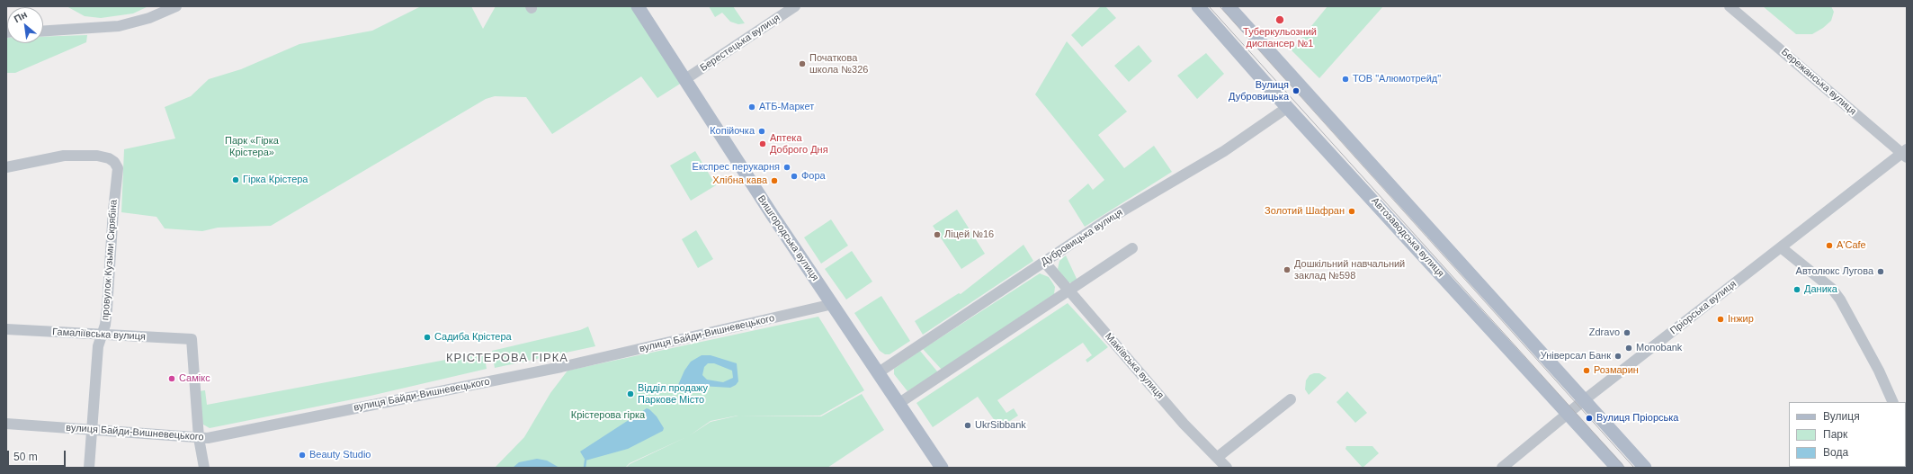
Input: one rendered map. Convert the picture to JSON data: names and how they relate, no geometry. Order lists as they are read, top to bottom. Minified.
{"streets":{"main road":["Автозаводська вулиця","Вишгородська вулиця"],"street":["Берестецька вулиця","Бережанська вулиця","Дубровицька вулиця","провулок Кузьми Скрябіна","Пріорська вулиця","вулиця Байди-Вишневецького","Гамаліївська вулиця","Макіївська вулиця"]},"crossings":[["Берестецька вулиця","Вишгородська вулиця"],["Бережанська вулиця","Пріорська вулиця"],["Дубровицька вулиця","Автозаводська вулиця"],["Дубровицька вулиця","Вишгородська вулиця"],["Дубровицька вулиця","Макіївська вулиця"],["Автозаводська вулиця","Пріорська вулиця"],["Вишгородська вулиця","вулиця Байди-Вишневецького"],["провулок Кузьми Скрябіна","вулиця Байди-Вишневецького"],["провулок Кузьми Скрябіна","Гамаліївська вулиця"],["вулиця Байди-Вишневецького","Гамаліївська вулиця"]],"districts":["КРІСТЕРОВА ГІРКА"],"parks":["Парк «Гірка Крістера»","Крістерова гірка"],"places":["Туберкульозний диспансер №1","Початкова школа №326","ТОВ \"Алюмотрейд\"","Вулиця Дубровицька","АТБ-Маркет","Копійочка","Аптека Доброго Дня","Експрес перукарня","Фора","Гірка Крістера","Хлібна кава","Золотий Шафран","Ліцей №16","A'Cafe","Дошкільний навчальний заклад №598","Автолюкс Лугова","Даника","Інжир","Zdravo","Садиба Крістера","Monobank","Універсал Банк","Розмарин","Самікс","Відділ продажу Паркове Місто","Вулиця Пріорська","UkrSibbank","Beauty Studio"],"legend":["Вулиця","Парк","Вода"],"scale_bar":"50 m","north":"top left"}
